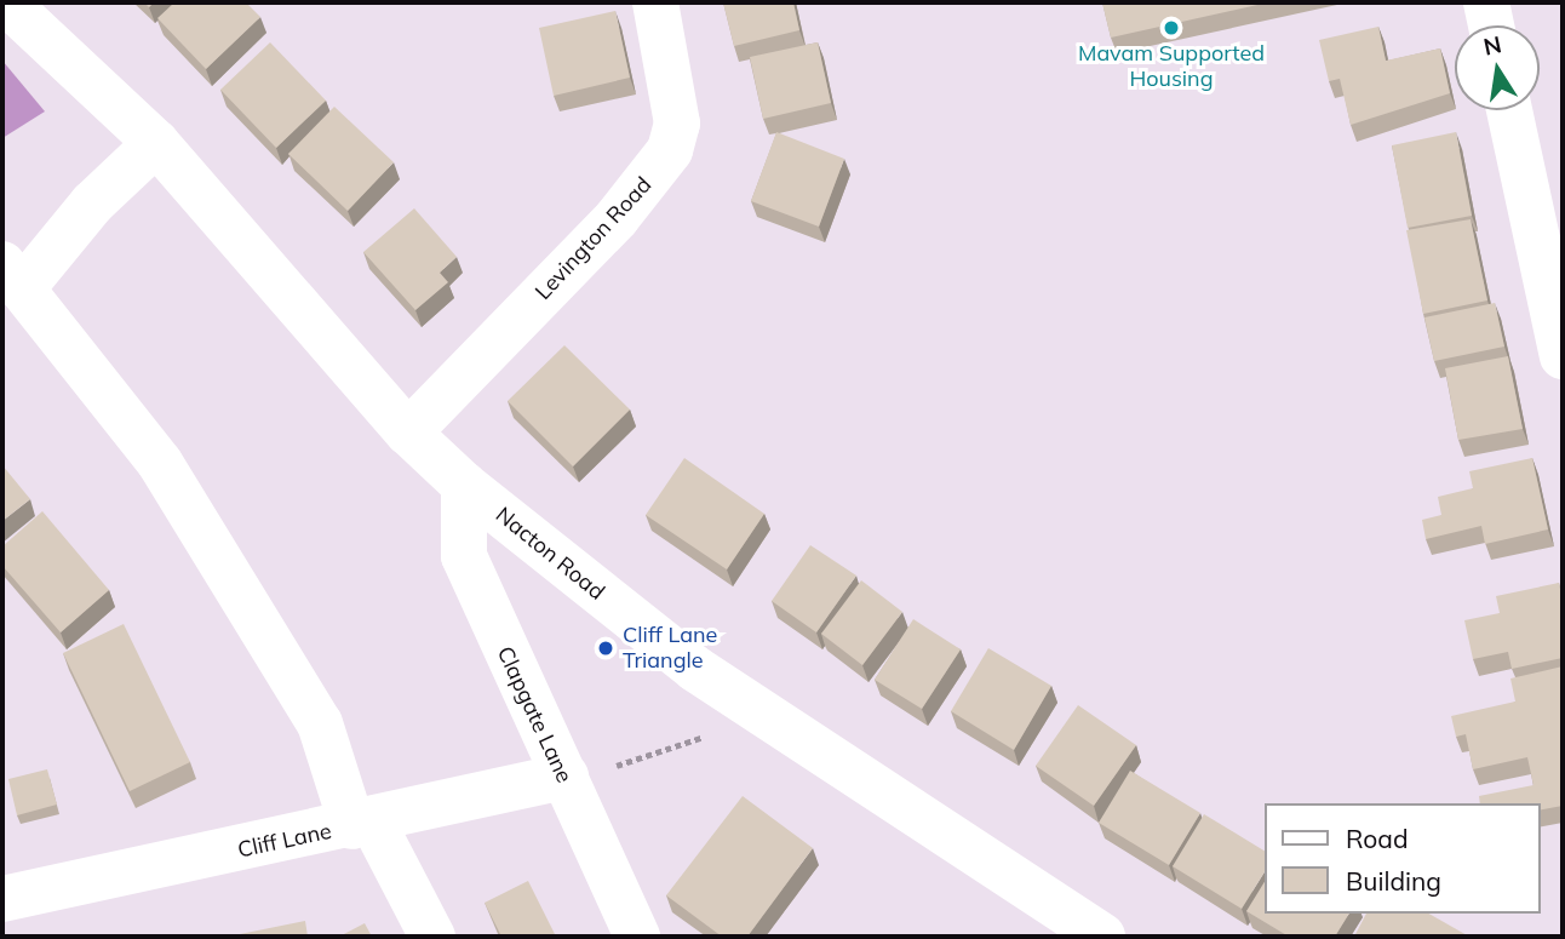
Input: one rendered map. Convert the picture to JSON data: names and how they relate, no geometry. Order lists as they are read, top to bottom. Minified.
{"streets":{"street":["Levington Road","Nacton Road","Clapgate Lane","Cliff Lane"]},"crossings":[["Levington Road","Nacton Road"],["Nacton Road","Clapgate Lane"],["Clapgate Lane","Cliff Lane"]],"places":["Mavam Supported Housing","Cliff Lane Triangle"],"legend":["Road","Building"],"north":"top"}
